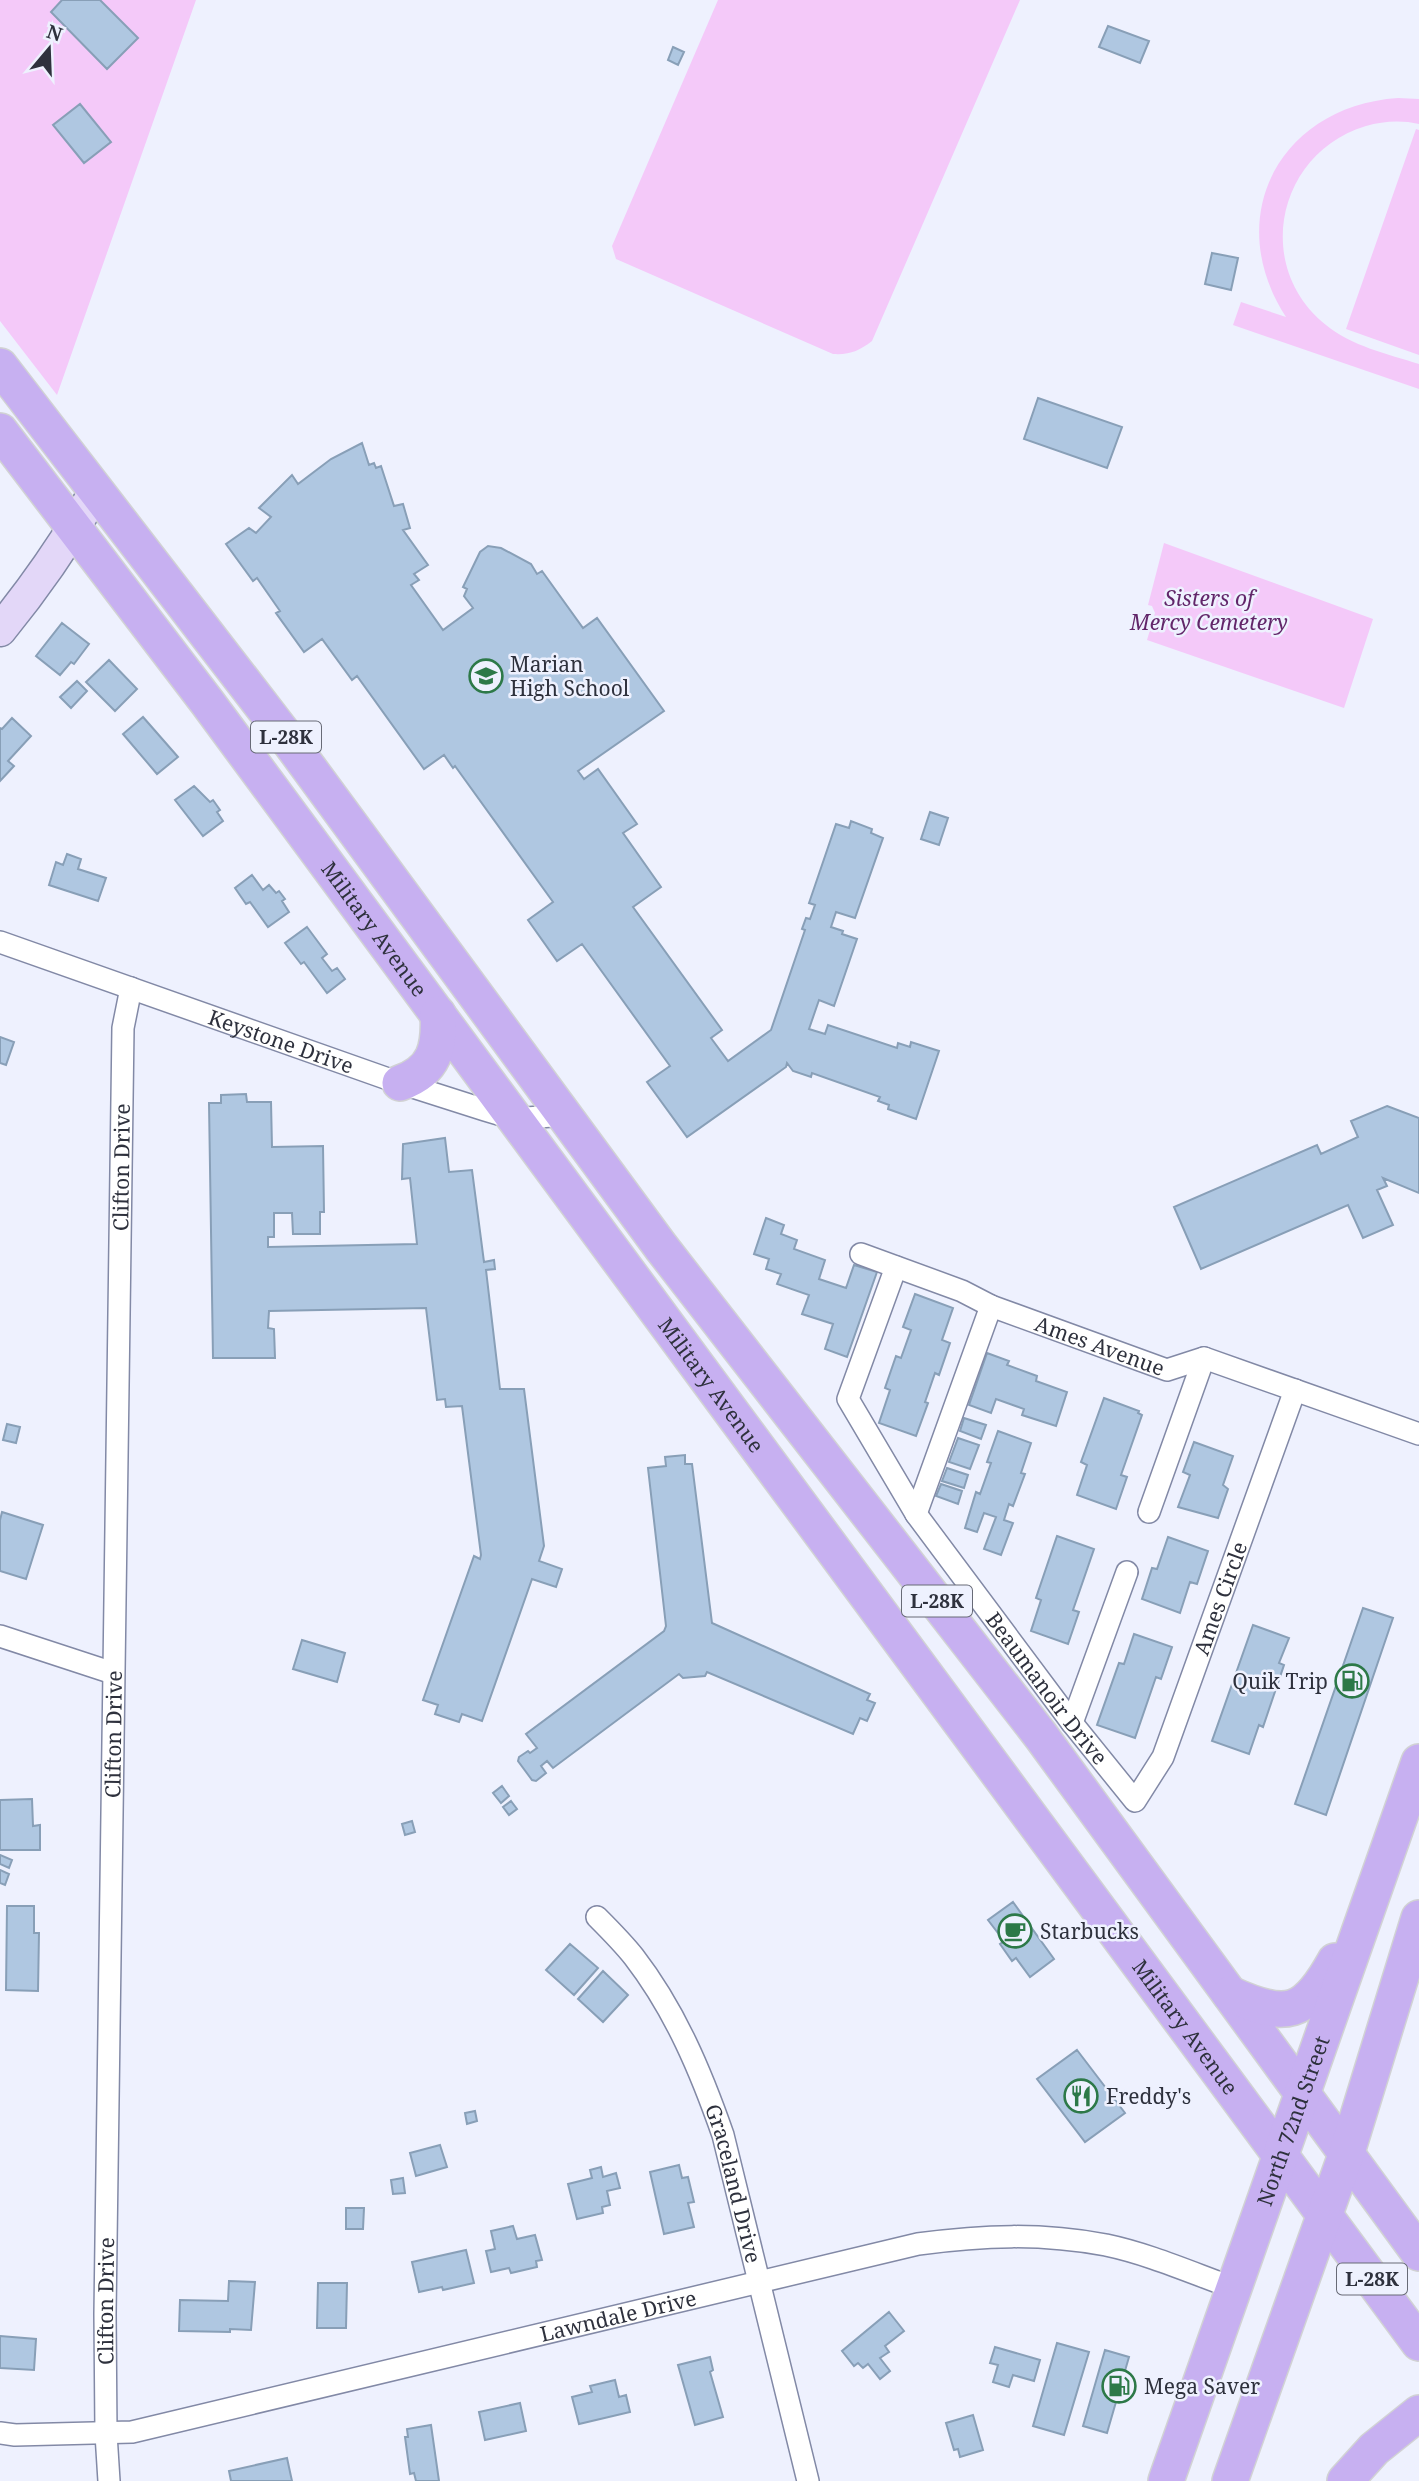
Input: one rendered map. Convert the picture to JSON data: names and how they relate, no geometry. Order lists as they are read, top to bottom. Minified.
{"streets":{"main road":["L-28K","Military Avenue","North 72nd Street"],"street":["Keystone Drive","Clifton Drive","Ames Avenue","Ames Circle","Beaumanoir Drive","Graceland Drive","Lawndale Drive"]},"crossings":[["Military Avenue","Keystone Drive"],["Military Avenue","North 72nd Street"],["Keystone Drive","Clifton Drive"],["Clifton Drive","Lawndale Drive"],["Ames Avenue","Beaumanoir Drive"],["Ames Circle","Beaumanoir Drive"],["North 72nd Street","Lawndale Drive"],["Graceland Drive","Lawndale Drive"]],"parks":["Sisters of Mercy Cemetery"],"places":{"school or university":["Marian High School"],"fuel station":["Quik Trip","Mega Saver"],"cafe":["Starbucks"],"restaurant":["Freddy's"]},"north":"top"}
